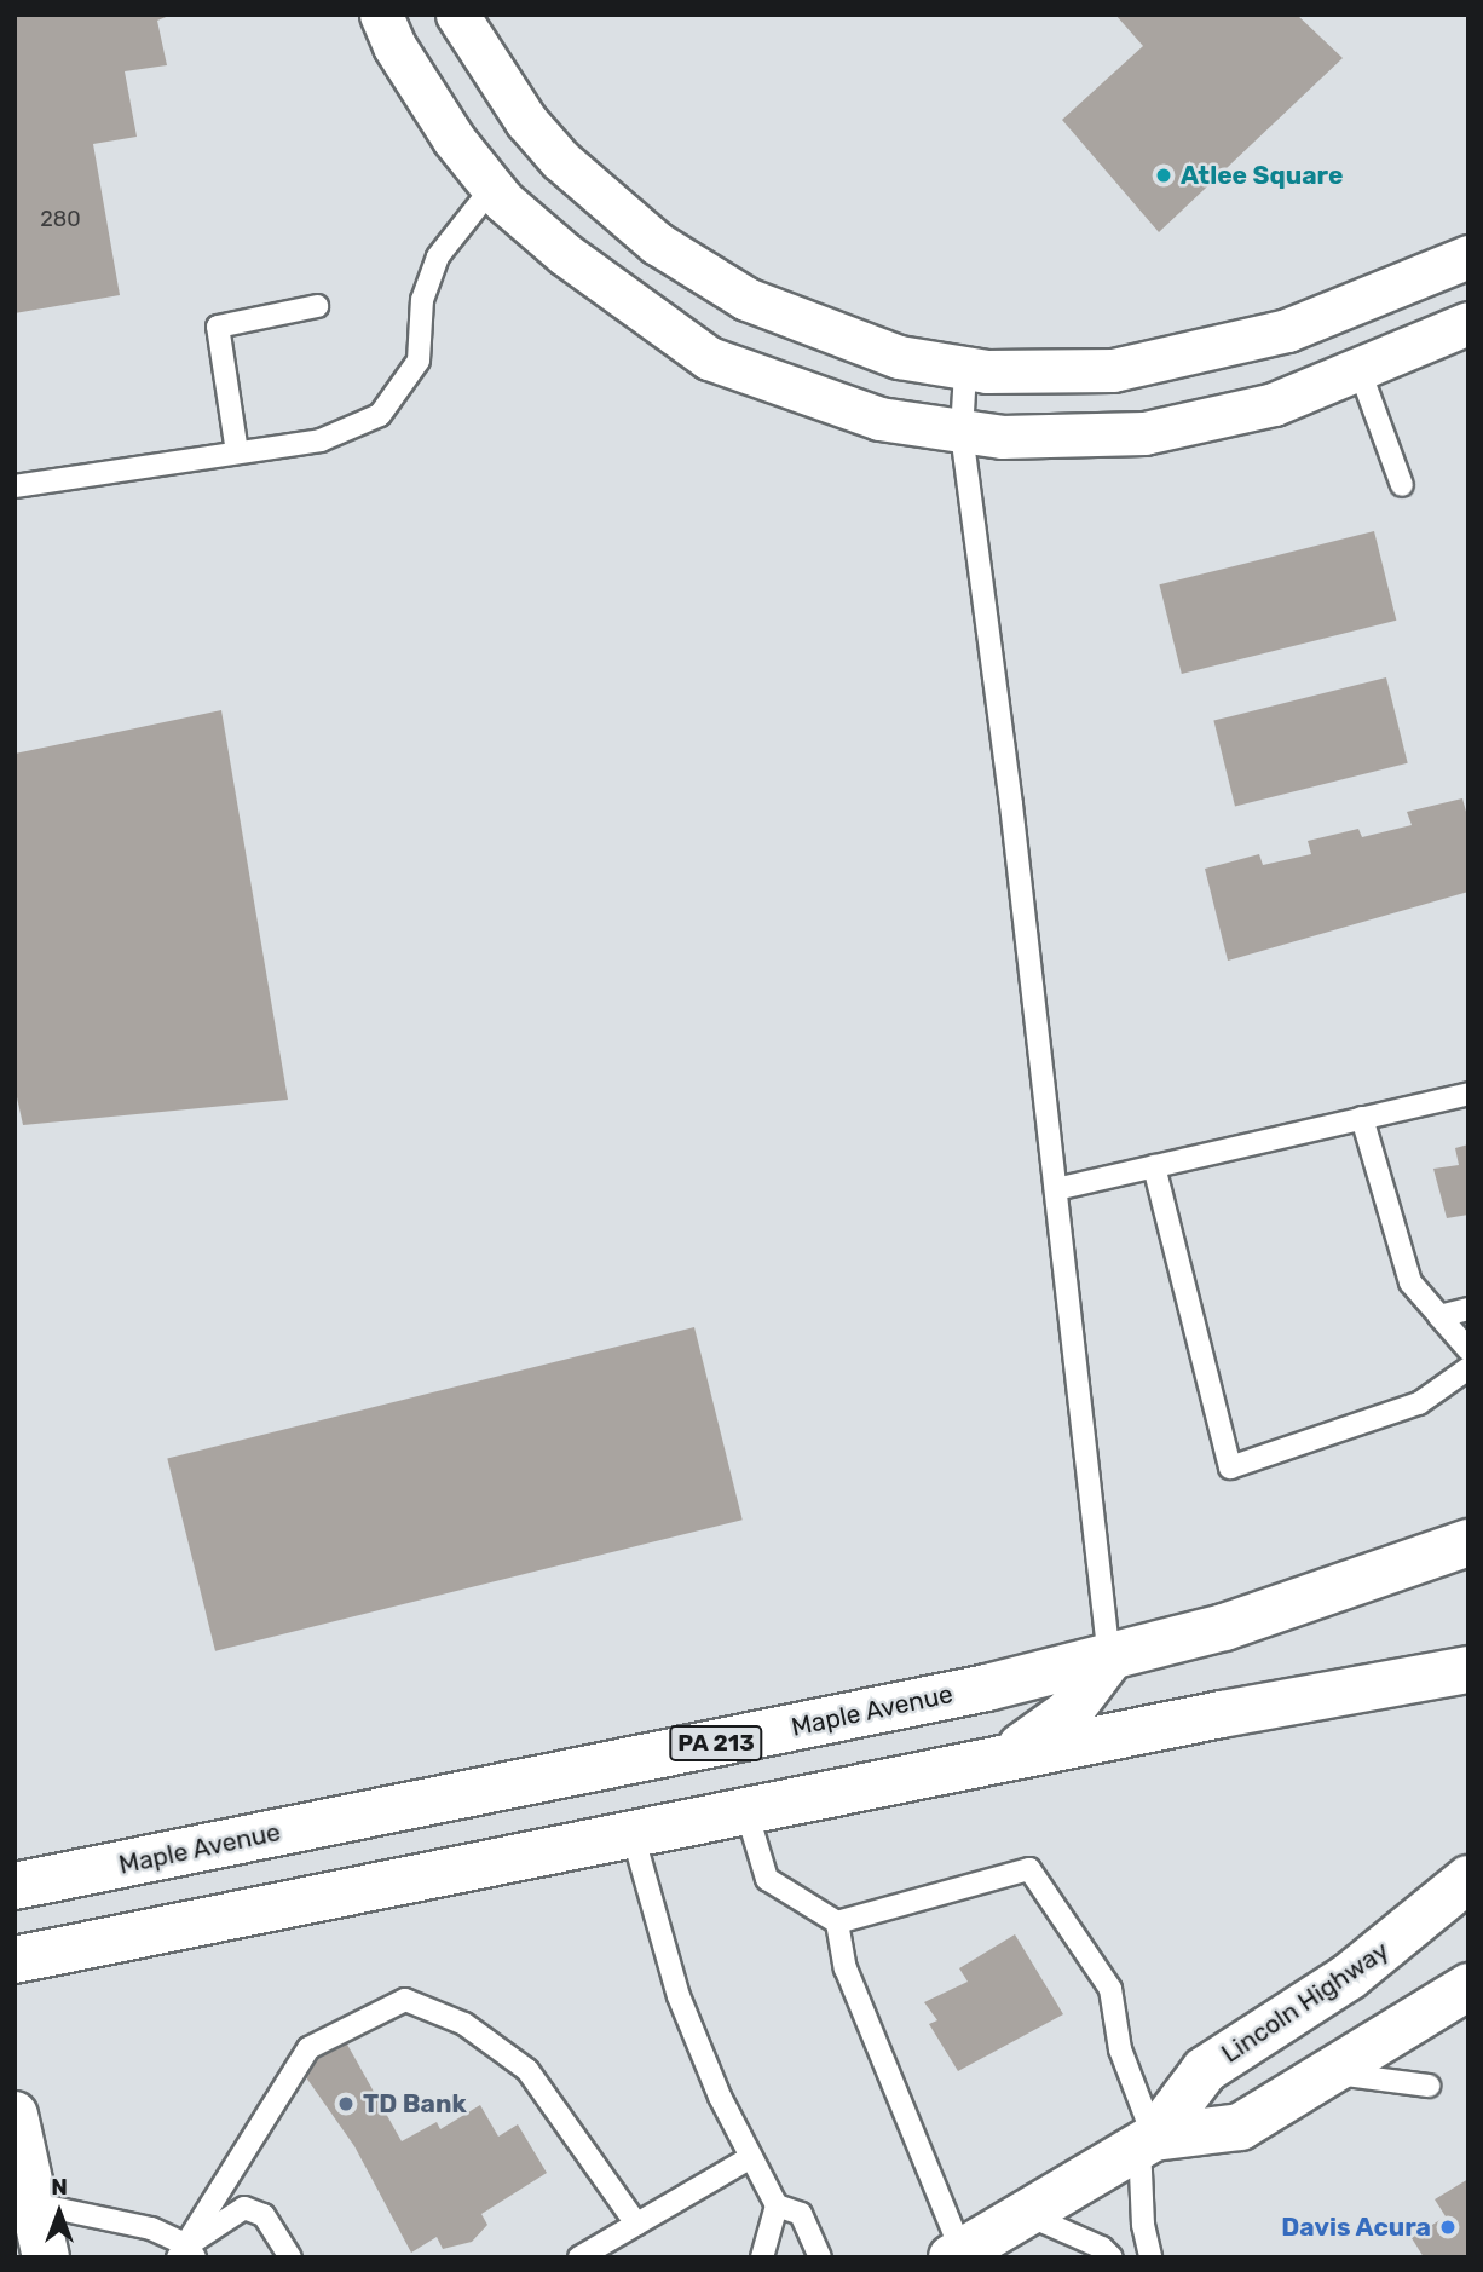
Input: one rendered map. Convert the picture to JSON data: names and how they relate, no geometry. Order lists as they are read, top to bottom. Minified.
{"streets":{"main road":["Maple Avenue","PA 213","Lincoln Highway"]},"places":["Atlee Square","TD Bank","Davis Acura"],"house_numbers":["280"],"north":"top"}
